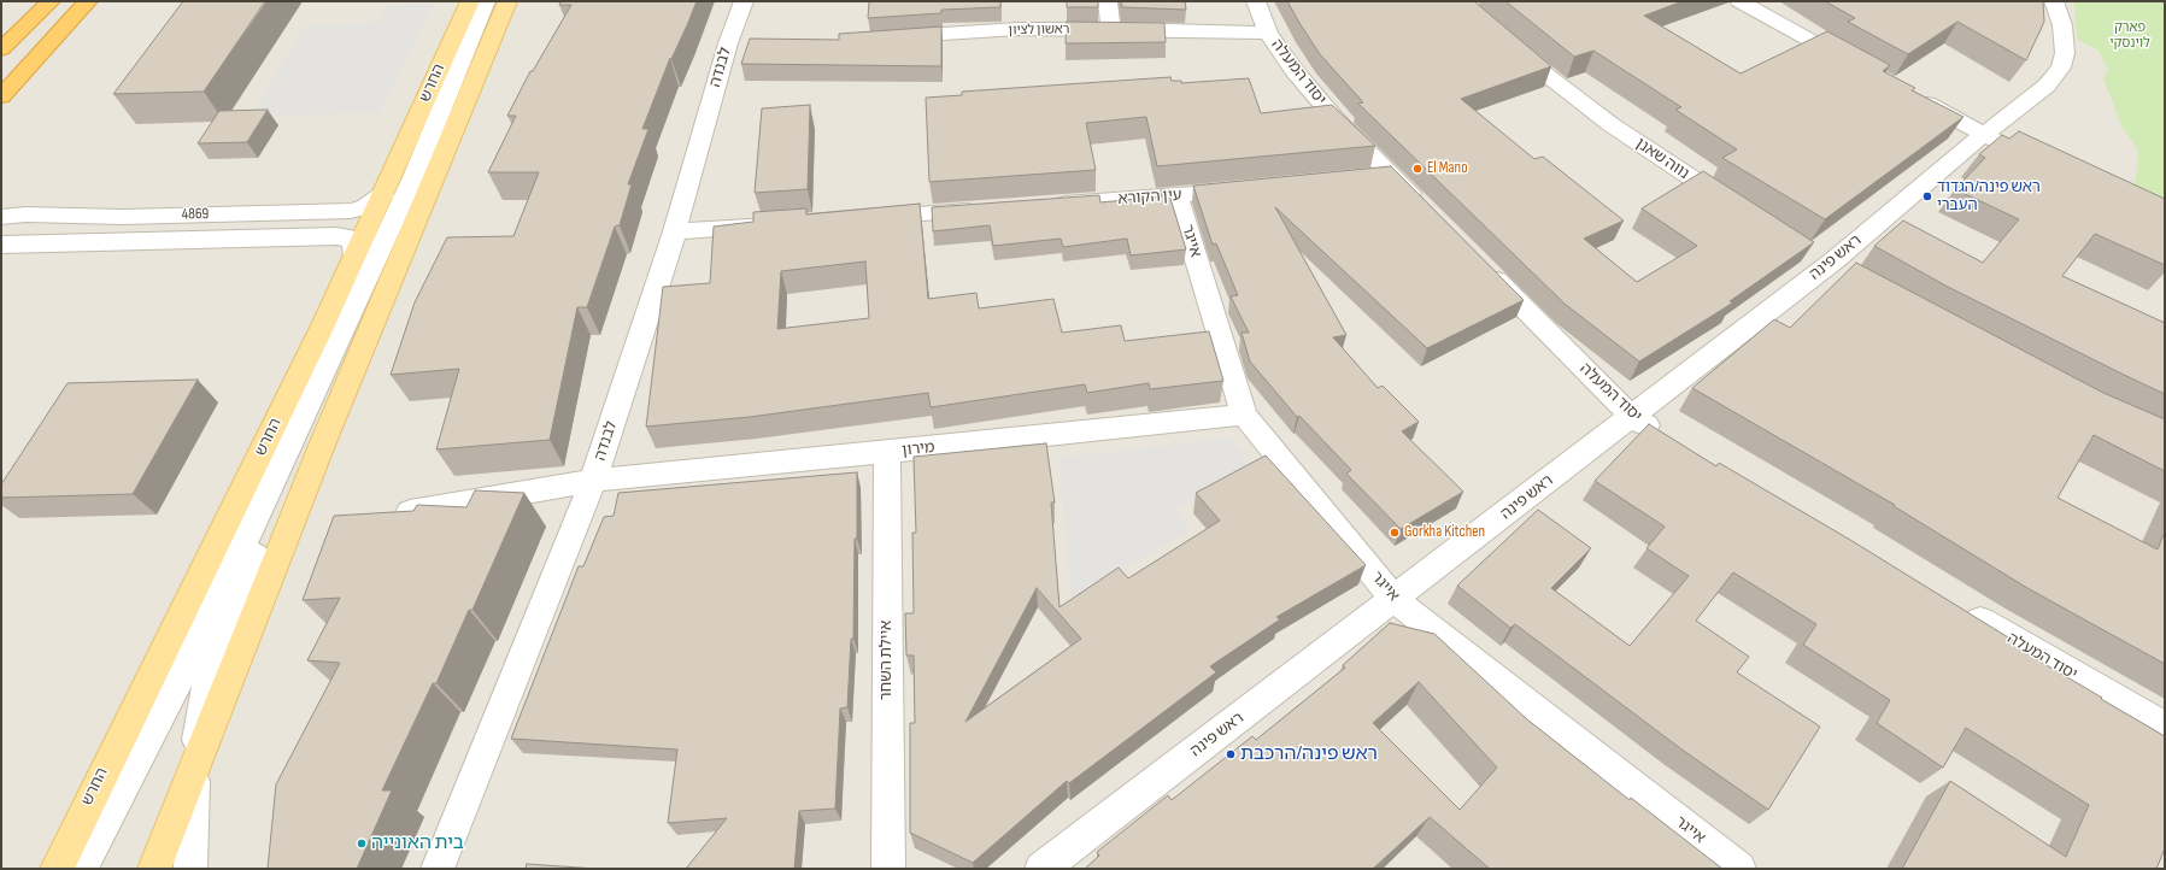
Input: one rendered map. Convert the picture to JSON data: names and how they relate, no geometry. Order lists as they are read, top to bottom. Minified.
{"streets":{"main road":["החרש"],"street":["ראשון לציון","לבנדה","יסוד המעלה","נווה שאנן","עין הקורא","4869","אייגר","ראש פינה","מירון","איילת השחר"]},"crossings":[["ראשון לציון","יסוד המעלה"],["לבנדה","מירון"],["יסוד המעלה","ראש פינה"],["החרש","4869"],["עין הקורא","אייגר"],["אייגר","ראש פינה"],["אייגר","מירון"],["מירון","איילת השחר"]],"parks":["פארק לוינסקי"],"places":["El Mano","ראש פינה/הגדוד העברי","Gorkha Kitchen","ראש פינה/הרכבת","בית האונייה"]}
